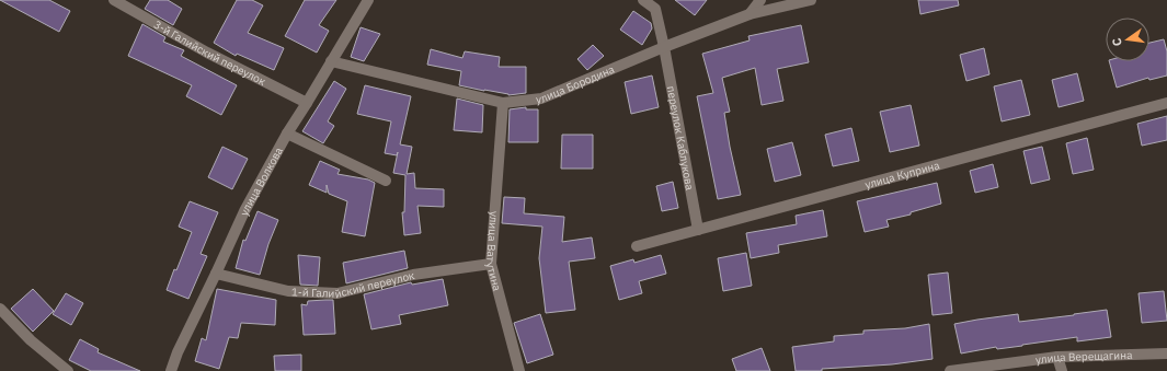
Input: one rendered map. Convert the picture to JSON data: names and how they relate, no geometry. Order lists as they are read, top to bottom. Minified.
{"streets":{"street":["3-й Галийский переулок","улица Бородина","переулок Каблукова","улица Куприна","улица Волкова","улица Ватутина","1-й Галийский переулок","улица Верещагина"]},"crossings":[["3-й Галийский переулок","улица Волкова"],["улица Бородина","переулок Каблукова"],["улица Бородина","улица Волкова"],["улица Бородина","улица Ватутина"],["переулок Каблукова","улица Куприна"],["улица Волкова","1-й Галийский переулок"],["улица Ватутина","1-й Галийский переулок"]],"north":"left"}
